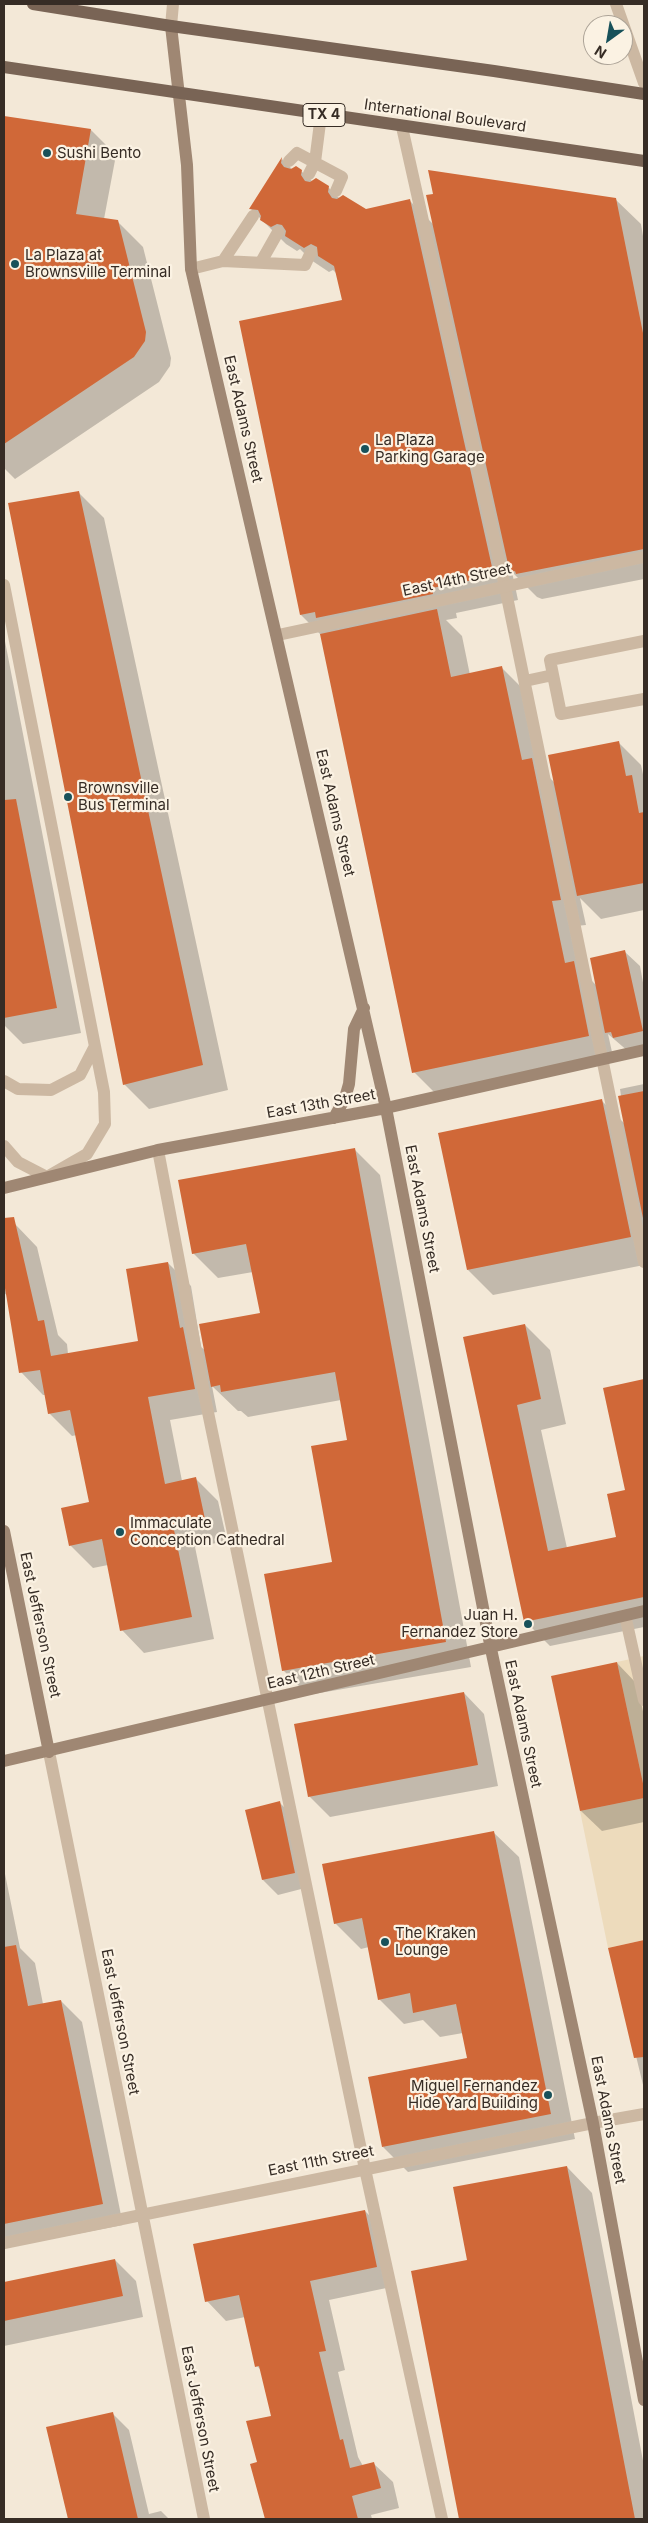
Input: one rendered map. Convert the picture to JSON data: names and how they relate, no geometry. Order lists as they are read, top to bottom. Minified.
{"streets":{"main road":["TX 4","International Boulevard"],"street":["East Adams Street","East 14th Street","East 13th Street","East Jefferson Street","East 12th Street","East 11th Street"]},"crossings":[["International Boulevard","East Adams Street"],["East Adams Street","East 14th Street"],["East Adams Street","East 13th Street"],["East Adams Street","East 12th Street"],["East Adams Street","East 11th Street"],["East Jefferson Street","East 12th Street"],["East Jefferson Street","East 11th Street"]],"places":["Sushi Bento","La Plaza at Brownsville Terminal","La Plaza Parking Garage","Brownsville Bus Terminal","Immaculate Conception Cathedral","Juan H. Fernandez Store","The Kraken Lounge","Miguel Fernandez Hide Yard Building"],"north":"bottom left"}
